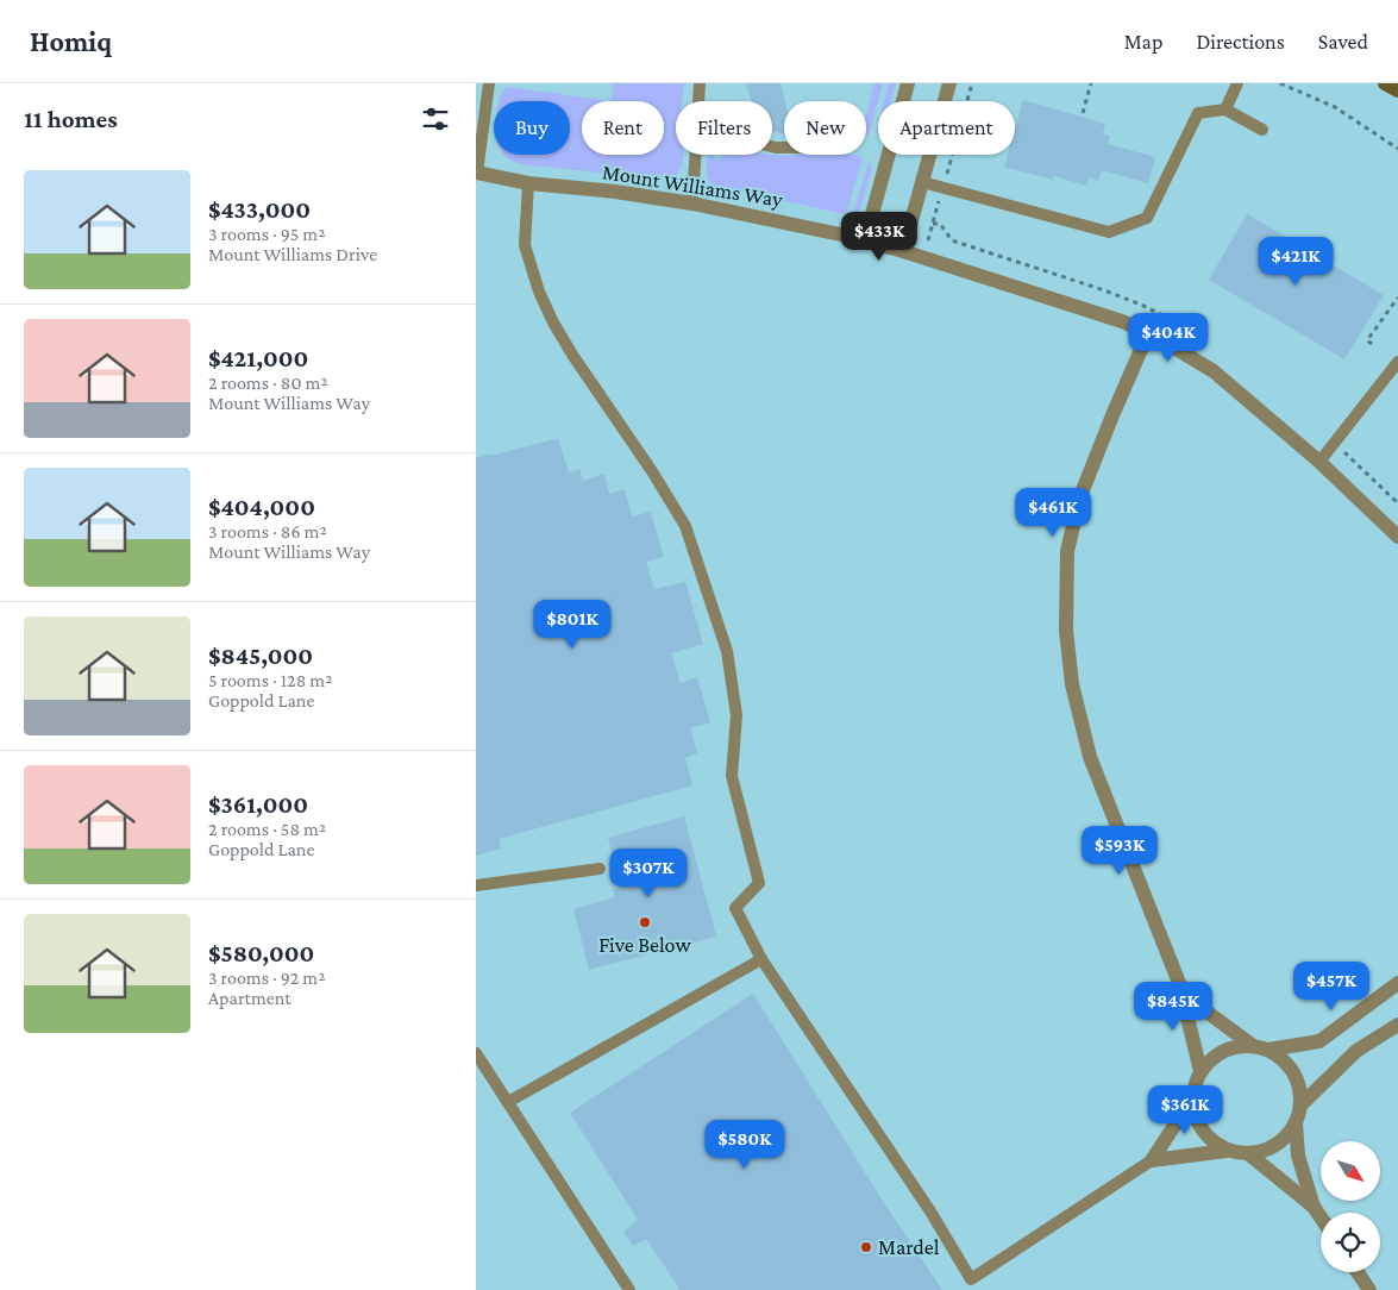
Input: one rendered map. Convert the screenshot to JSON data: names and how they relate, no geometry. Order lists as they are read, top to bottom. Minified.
{"streets":{"street":["Mount Williams Way"]},"places":["Five Below","Mardel"],"north":"bottom right","page":{"header":"Homiq","nav":["Map","Directions","Saved"],"heading":"11 homes","chip":["Buy","Rent","Filters","New","Apartment"],"list":[{"name":"$433,000","note":"3 rooms · 95 m² · Mount Williams Drive"},{"name":"$421,000","note":"2 rooms · 80 m² · Mount Williams Way"},{"name":"$404,000","note":"3 rooms · 86 m² · Mount Williams Way"},{"name":"$845,000","note":"5 rooms · 128 m² · Goppold Lane"},{"name":"$361,000","note":"2 rooms · 58 m² · Goppold Lane"},{"name":"$580,000","note":"3 rooms · 92 m² · Apartment"}],"price":["$433K","$421K","$404K","$461K","$801K","$593K","$307K","$457K","$845K","$361K","$580K"]}}
